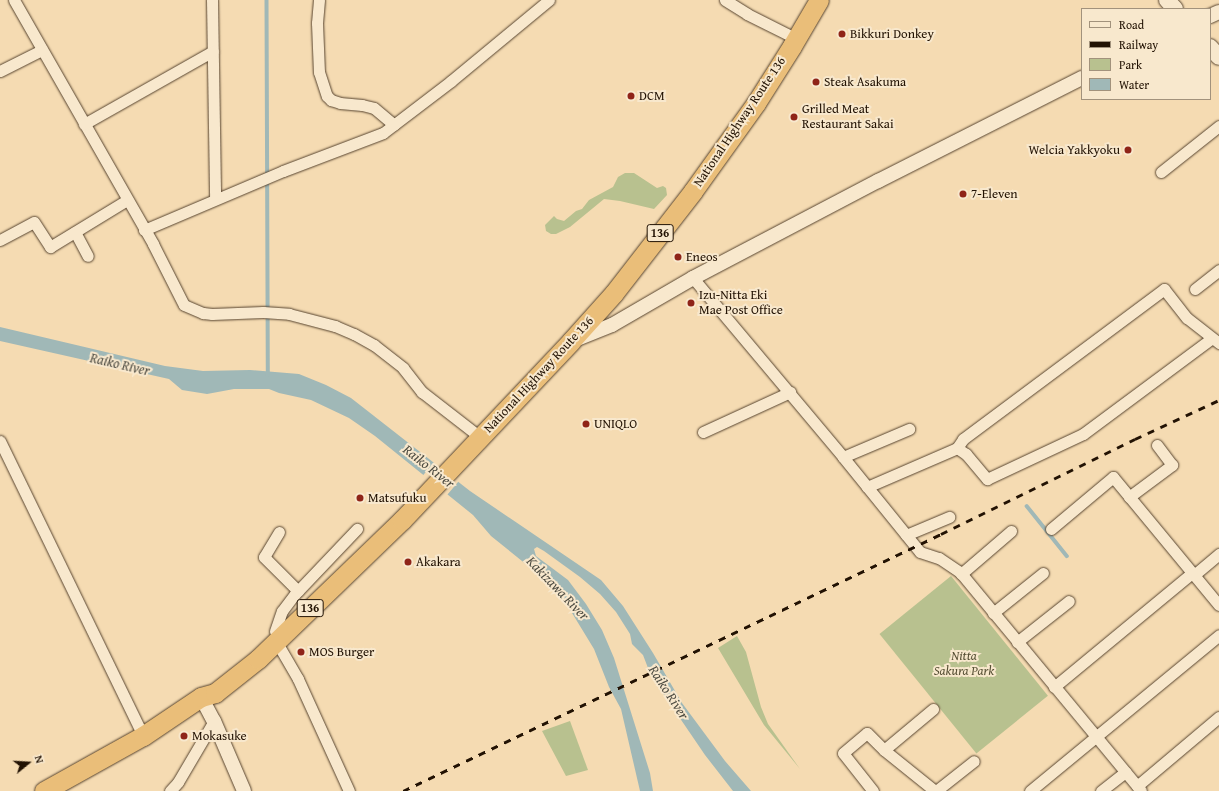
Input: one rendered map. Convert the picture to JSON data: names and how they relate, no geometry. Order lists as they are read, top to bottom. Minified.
{"streets":{"highway":["National Highway Route 136","136"]},"water":["Raiko River","Kakizawa River"],"parks":["Nitta Sakura Park"],"places":["Bikkuri Donkey","Steak Asakuma","DCM","Grilled Meat Restaurant Sakai","Welcia Yakkyoku","7-Eleven","Eneos","Izu-Nitta Eki Mae Post Office","UNIQLO","Matsufuku","Akakara","MOS Burger","Mokasuke"],"legend":["Road","Railway","Park","Water"],"north":"right"}
